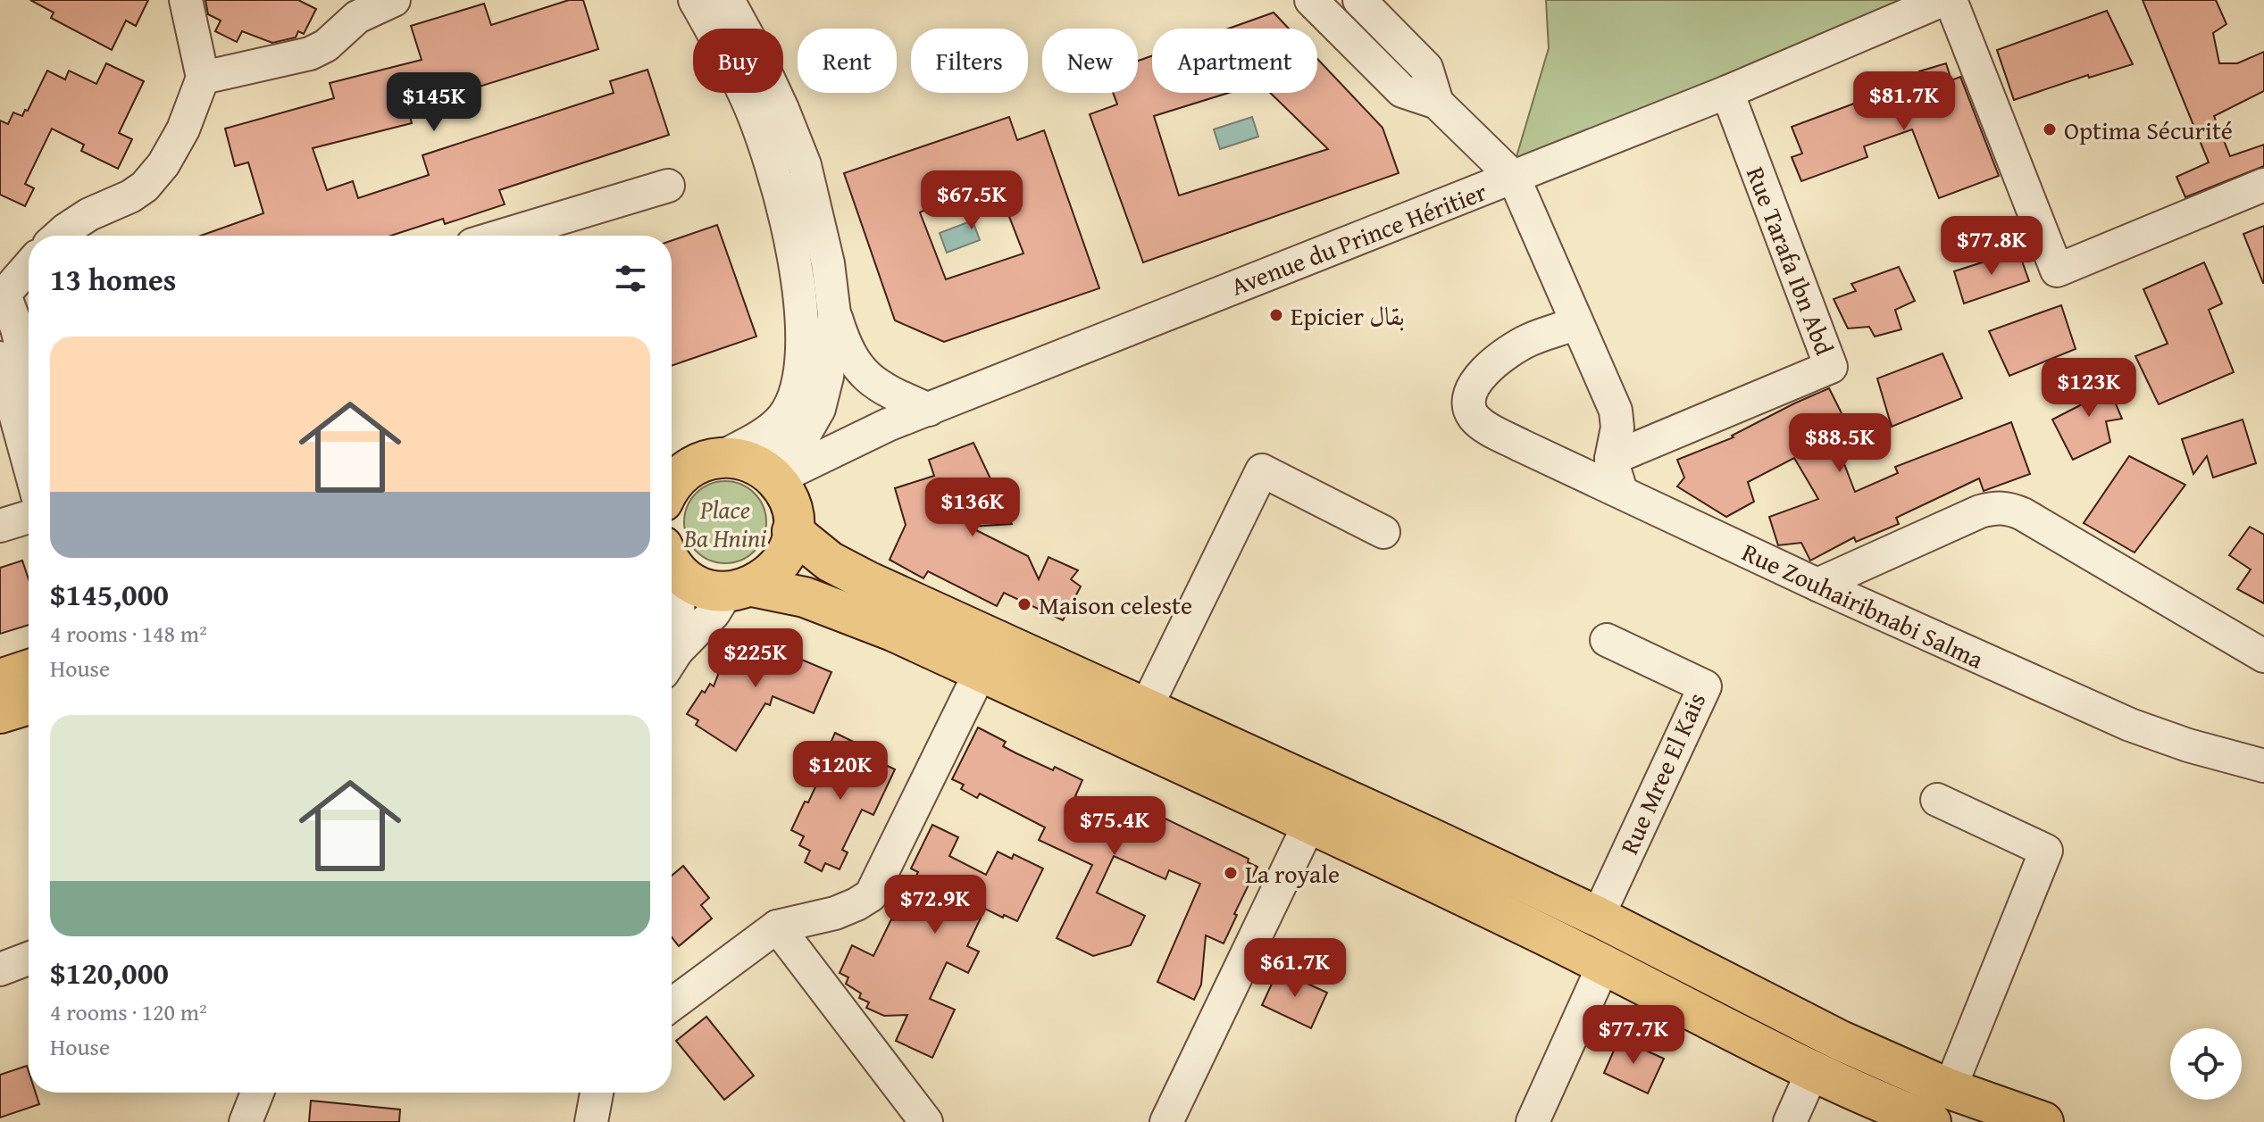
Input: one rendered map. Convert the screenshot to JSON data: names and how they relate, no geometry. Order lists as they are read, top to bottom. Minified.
{"streets":{"street":["Avenue du Prince Héritier","Rue Tarafa Ibn Abd","Rue Zouhairibnabi Salma","Rue Mree El Kais"]},"crossings":[["Avenue du Prince Héritier","Rue Tarafa Ibn Abd"]],"parks":["Place Ba Hnini"],"places":["Optima Sécurité","Epicier بقال","Maison celeste","La royale"],"page":{"chip":["Buy","Rent","Filters","New","Apartment"],"price":["$81.7K","$145K","$67.5K","$77.8K","$123K","$88.5K","$136K","$225K","$120K","$75.4K","$72.9K","$61.7K","$77.7K"],"heading":"13 homes","list":[{"name":"$145,000","note":"4 rooms · 148 m² · House"},{"name":"$120,000","note":"4 rooms · 120 m² · House"}]}}
